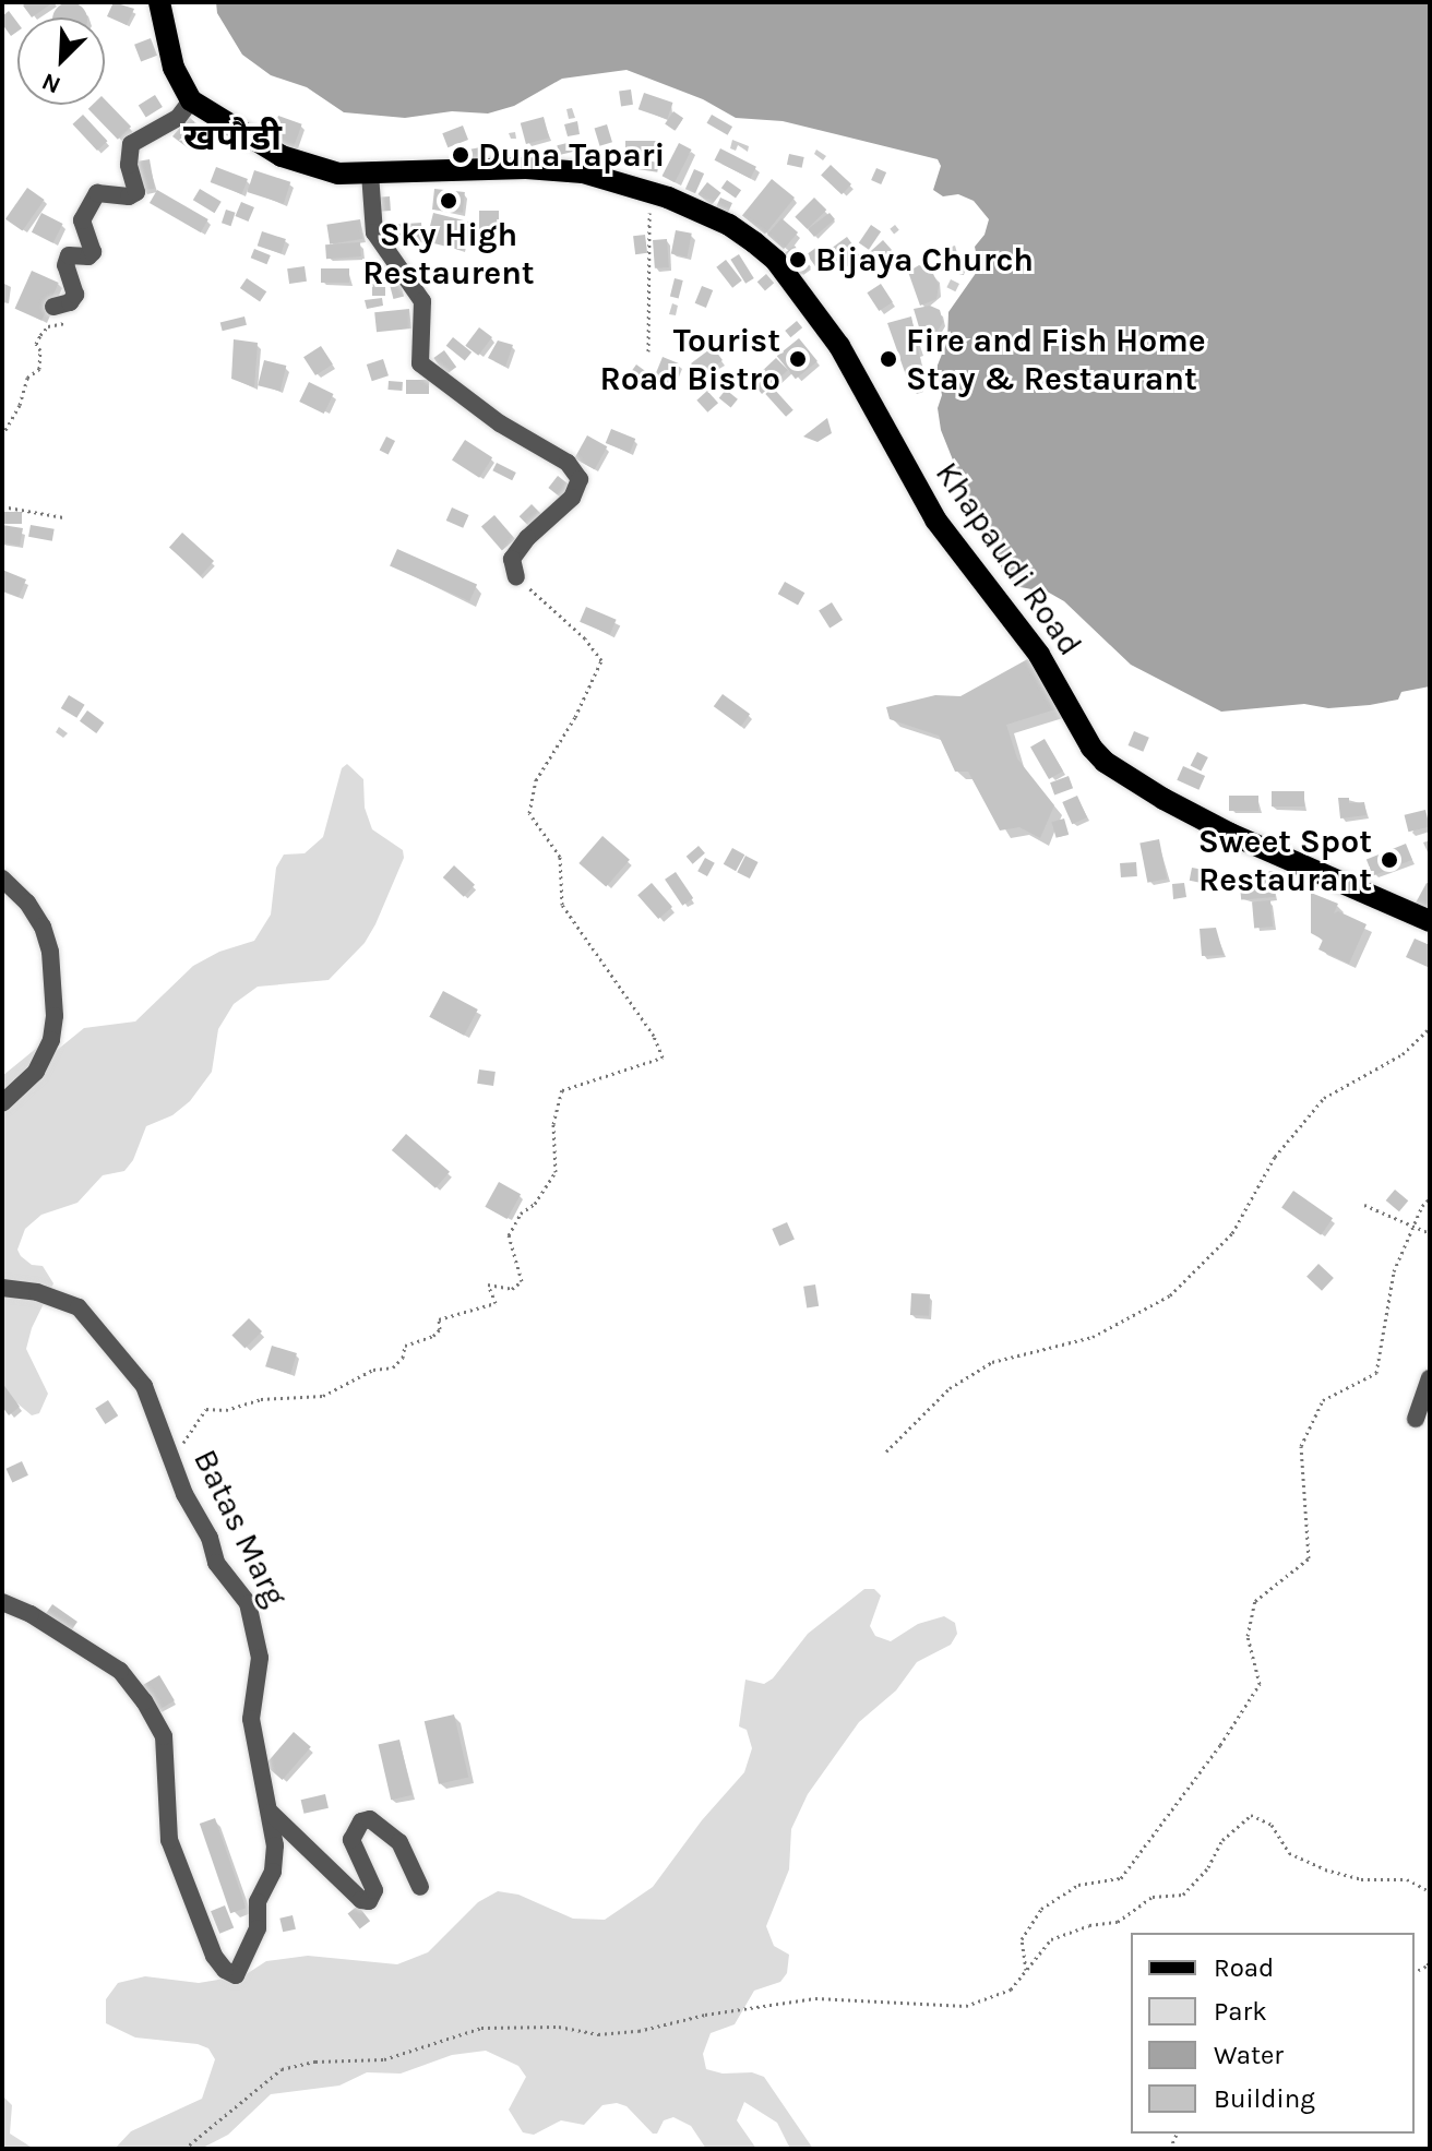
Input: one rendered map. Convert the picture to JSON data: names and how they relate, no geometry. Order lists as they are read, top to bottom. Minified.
{"streets":{"main road":["Khapaudi Road"],"street":["Batas Marg"]},"districts":["खपौडी"],"places":["Duna Tapari","Sky High Restaurent","Bijaya Church","Tourist Road Bistro","Fire and Fish Home Stay & Restaurant","Sweet Spot Restaurant"],"legend":["Road","Park","Water","Building"],"north":"bottom left"}
